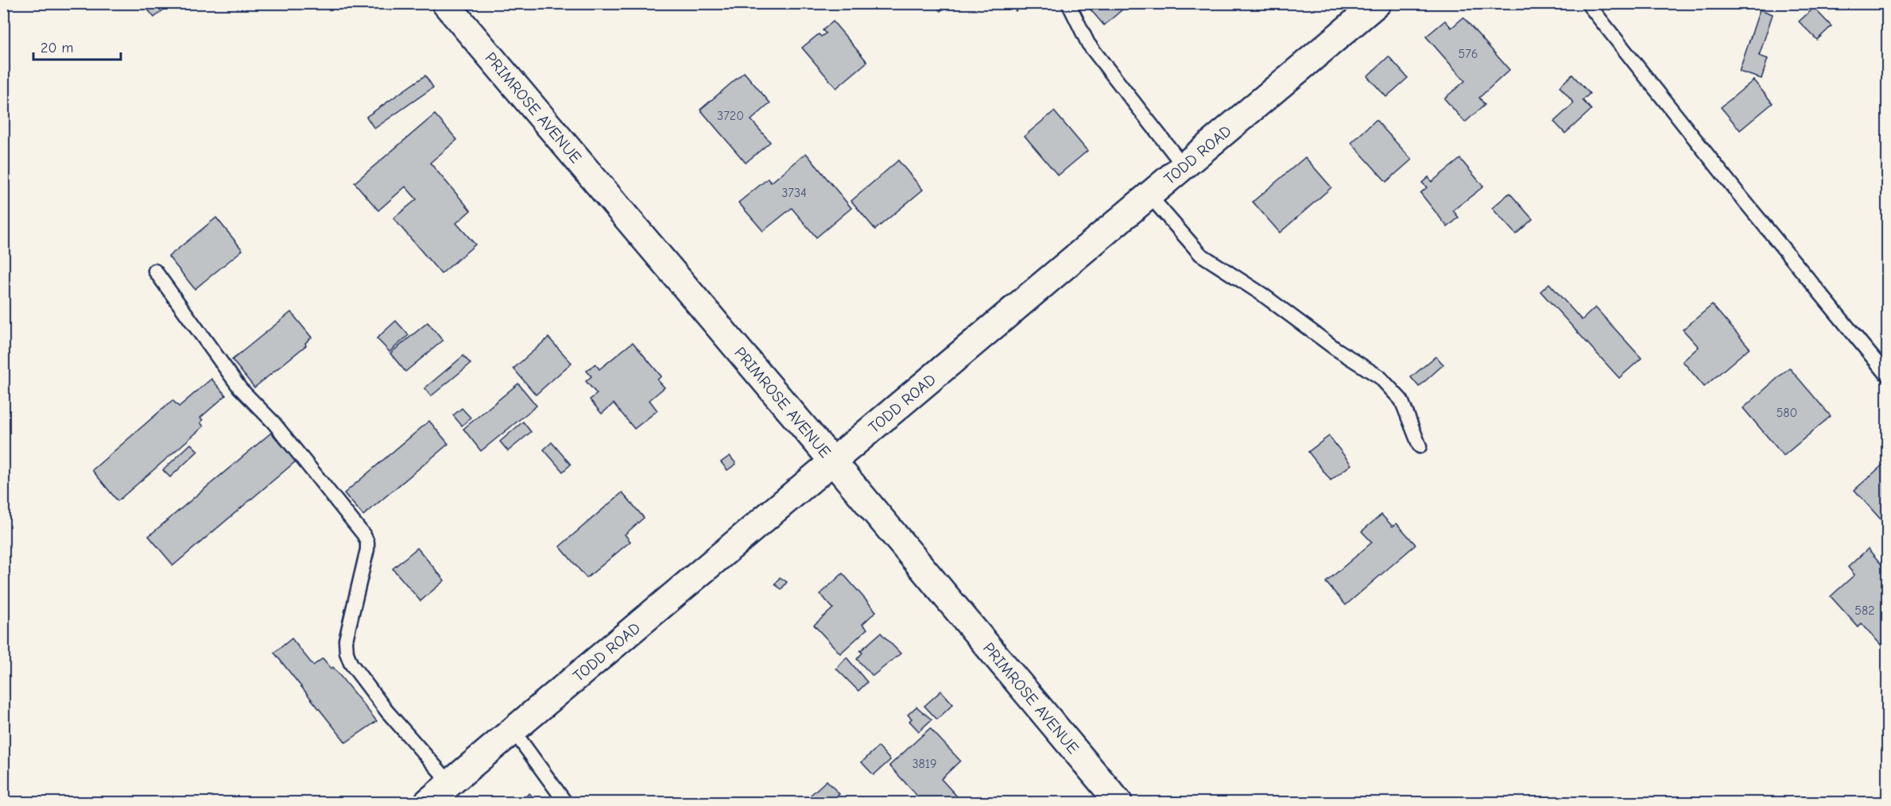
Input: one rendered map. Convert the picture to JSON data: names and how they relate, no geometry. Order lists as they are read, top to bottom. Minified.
{"streets":{"main road":["PRIMROSE AVENUE","TODD ROAD"]},"crossings":[["PRIMROSE AVENUE","TODD ROAD"]],"house_numbers":["576","3720","3734","580","582","3819"],"scale_bar":"20 m"}
